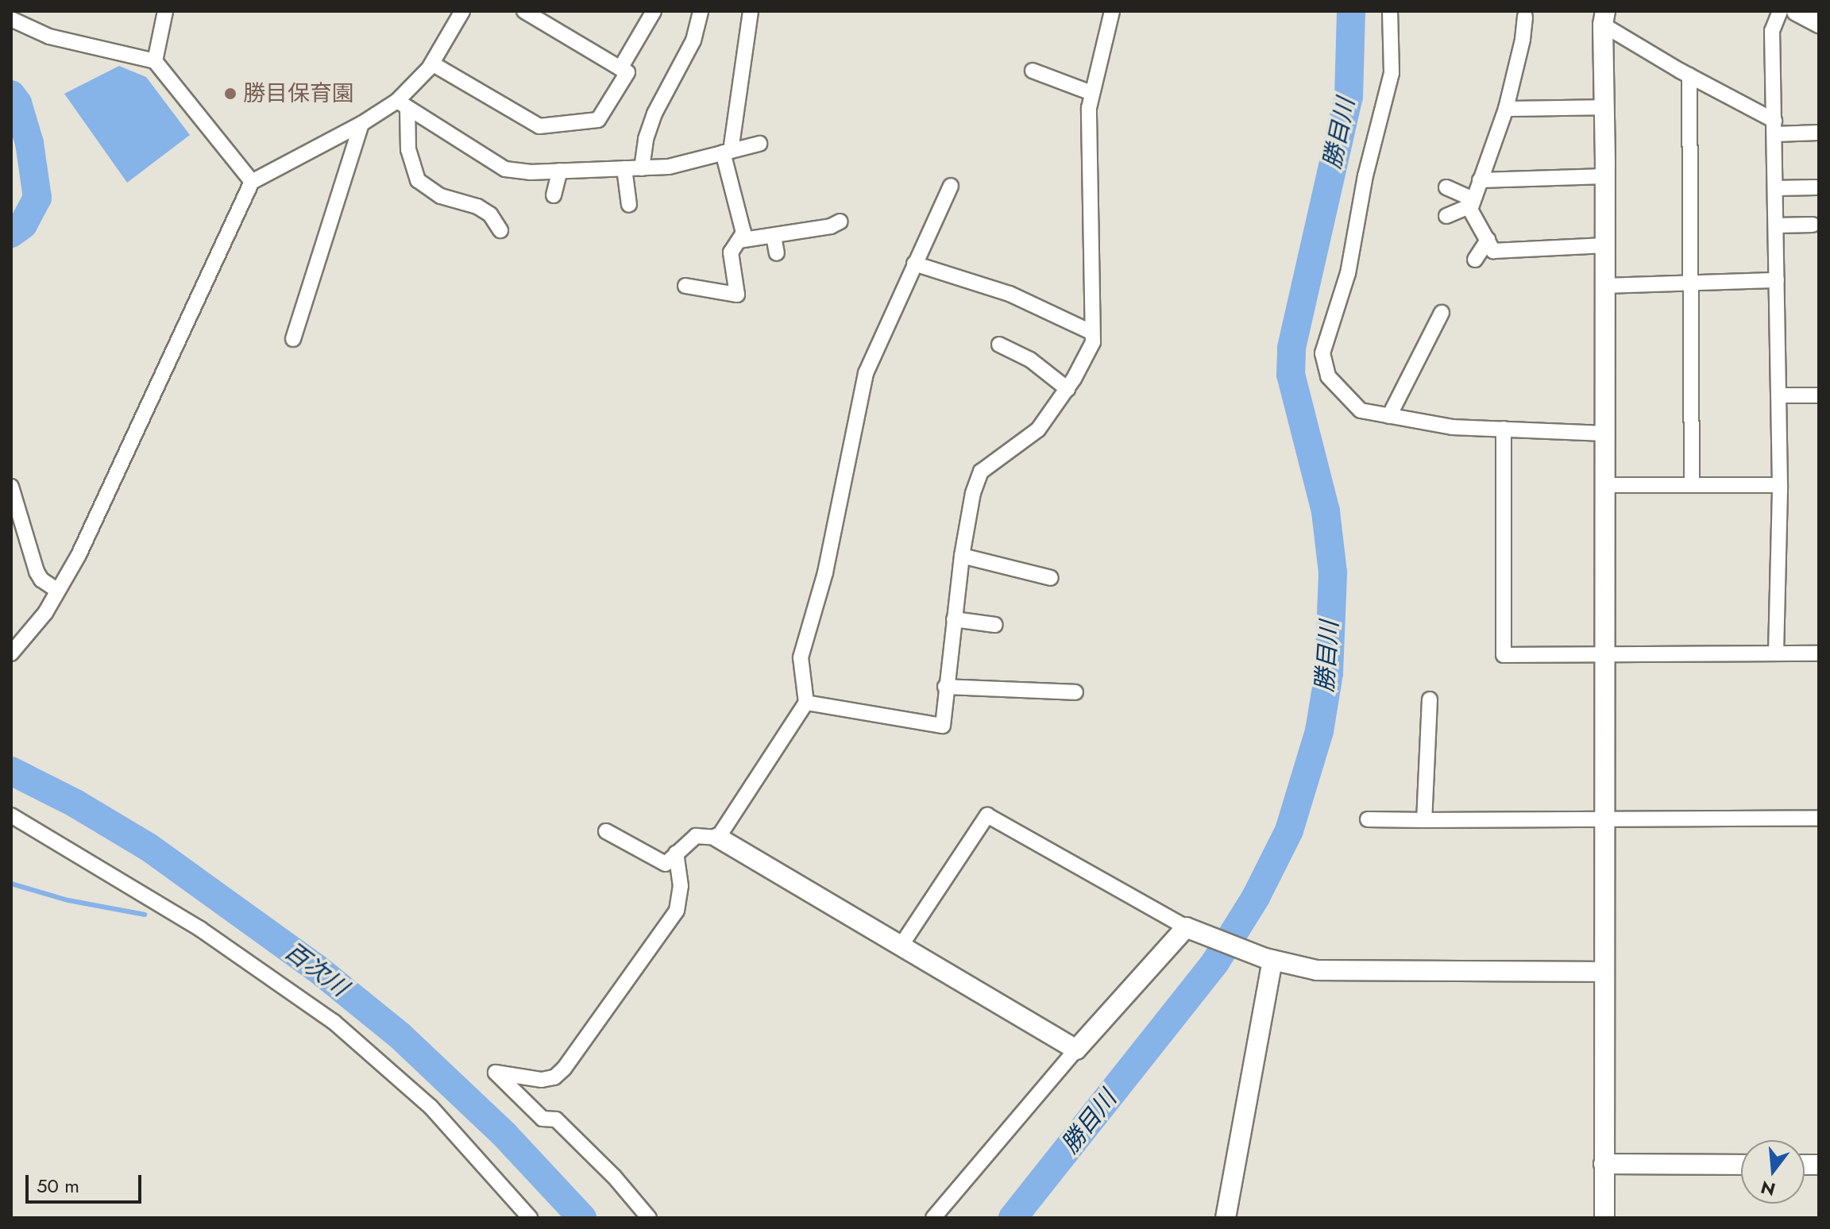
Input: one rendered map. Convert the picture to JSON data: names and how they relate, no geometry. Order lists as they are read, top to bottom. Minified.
{"water":["勝目川","百次川"],"places":["勝目保育園"],"scale_bar":"50 m","north":"bottom"}
